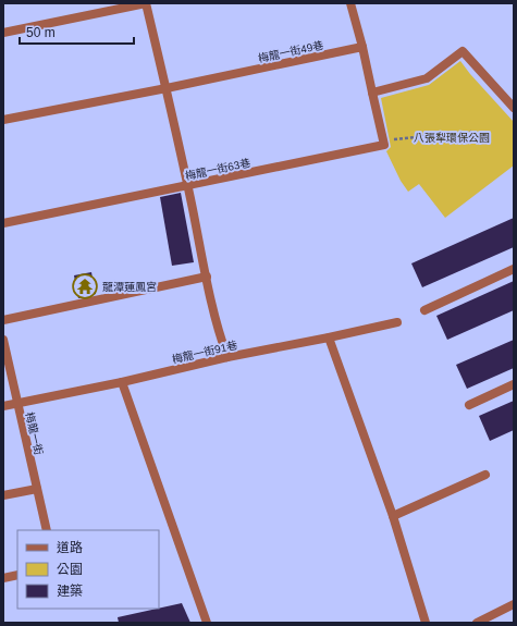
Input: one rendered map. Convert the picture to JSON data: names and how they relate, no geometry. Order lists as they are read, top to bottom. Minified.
{"streets":{"street":["梅龍一街49巷","梅龍一街63巷","梅龍一街91巷","梅龍一街"]},"crossings":[["梅龍一街91巷","梅龍一街"]],"parks":["八張犁環保公園"],"places":{"temple":["龍潭蓮鳳宮"]},"legend":["道路","公園","建築"],"scale_bar":"50 m"}
